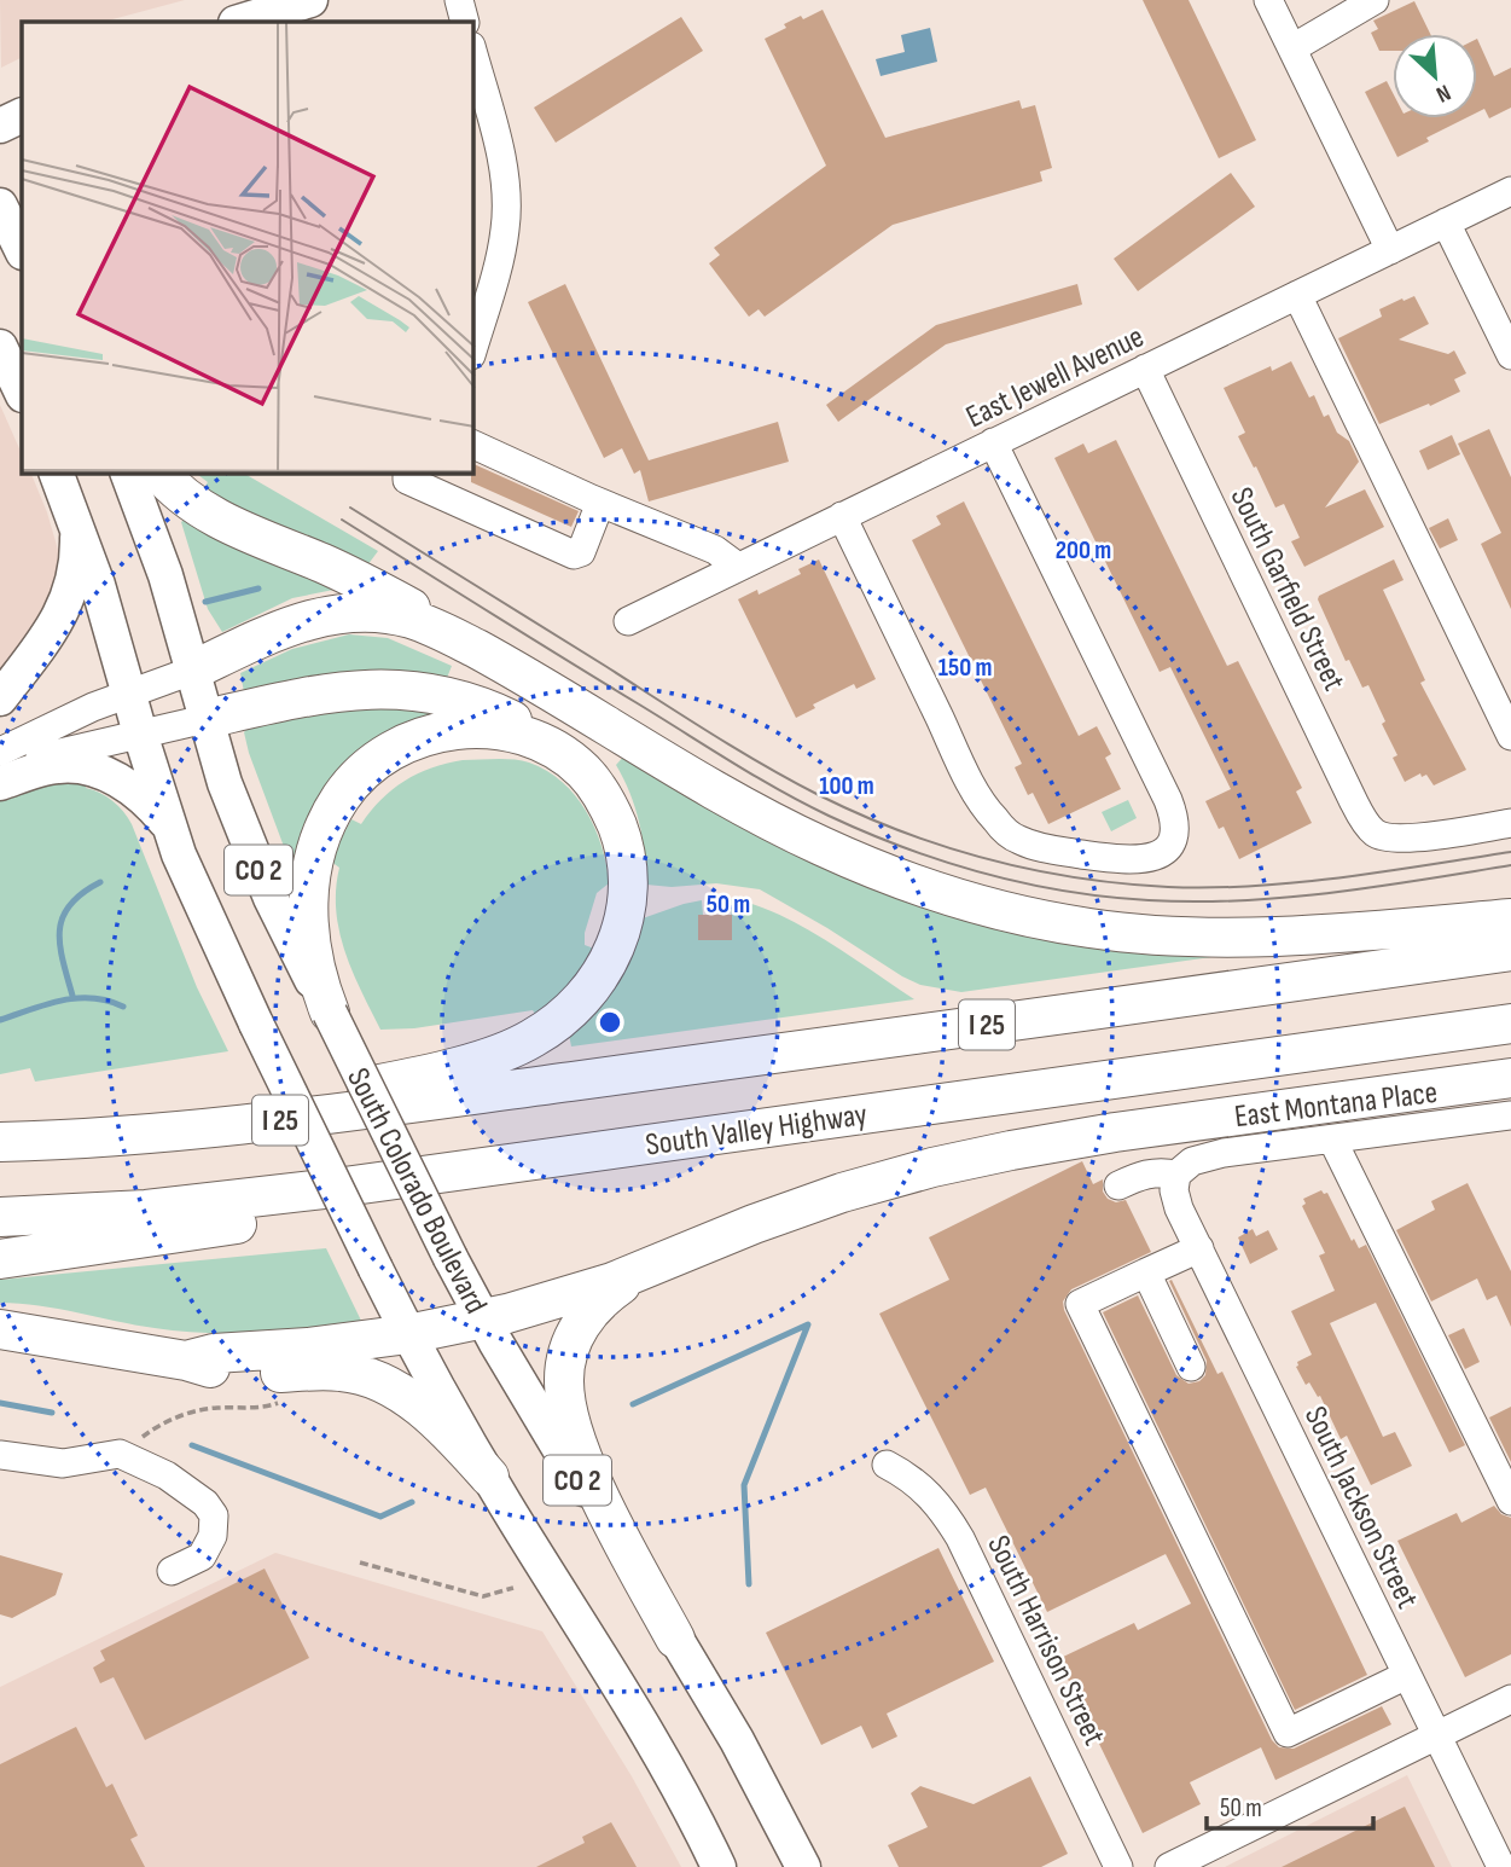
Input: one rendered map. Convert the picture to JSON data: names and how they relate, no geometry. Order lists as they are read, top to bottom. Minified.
{"streets":{"highway":["I 25","South Valley Highway"],"main road":["CO 2","South Colorado Boulevard"],"street":["East Jewell Avenue","South Garfield Street","East Montana Place","South Jackson Street","South Harrison Street"]},"crossings":[["East Jewell Avenue","South Garfield Street"],["East Montana Place","South Jackson Street"]],"scale_bar":"50 m","north":"bottom right","rings":["200 m","150 m","100 m","50 m"]}
